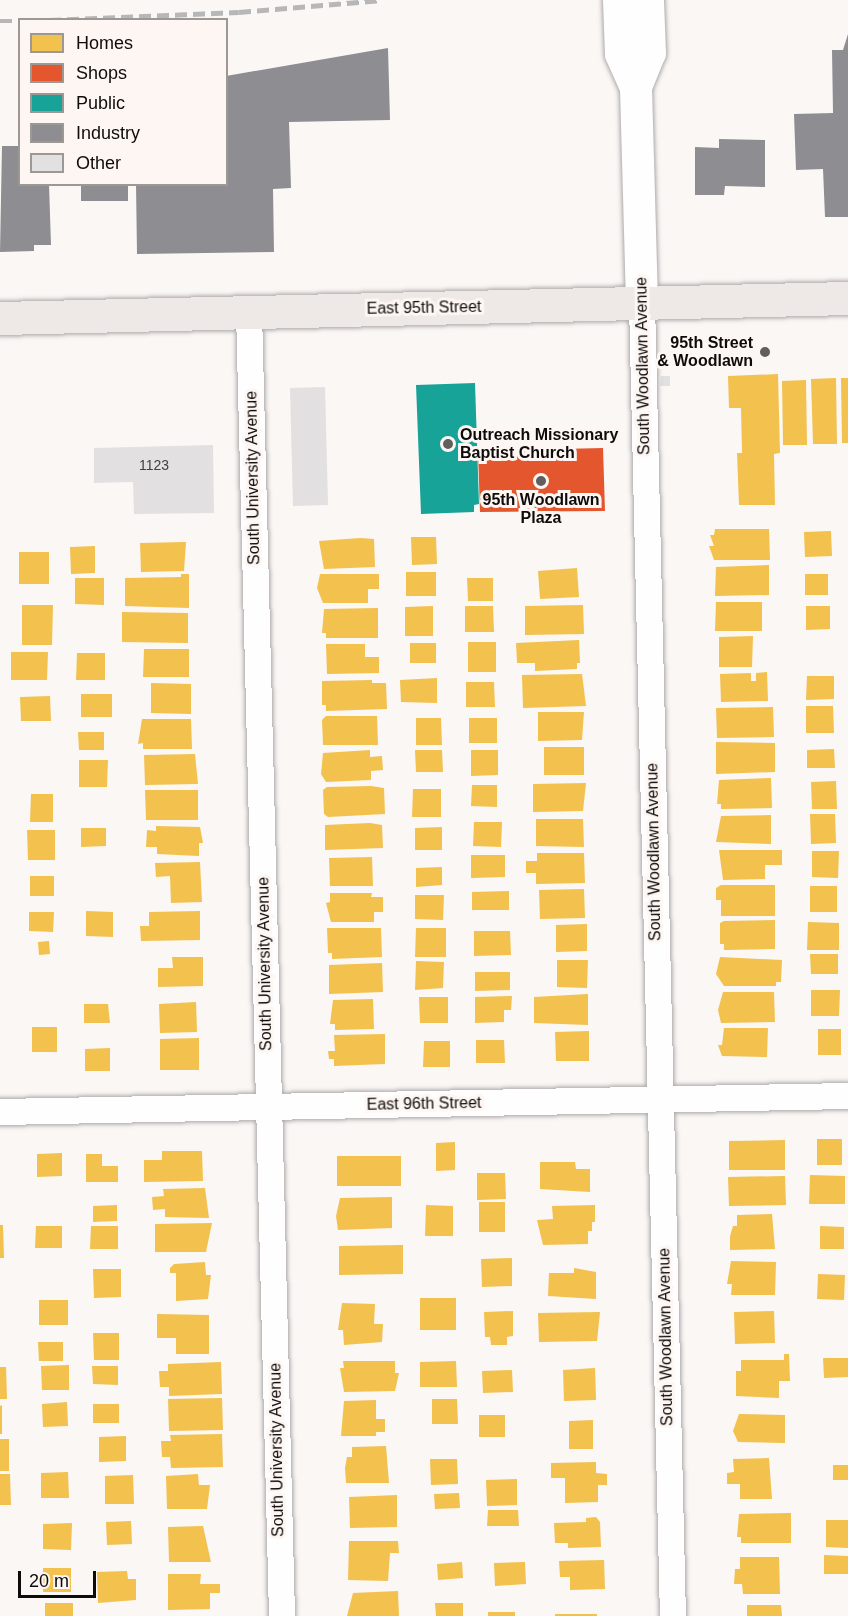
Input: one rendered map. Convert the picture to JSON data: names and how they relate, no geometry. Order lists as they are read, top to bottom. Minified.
{"streets":{"main road":["East 95th Street"],"street":["South Woodlawn Avenue","South University Avenue","East 96th Street"]},"crossings":[["East 95th Street","South Woodlawn Avenue"],["East 95th Street","South University Avenue"],["South Woodlawn Avenue","East 96th Street"],["South University Avenue","East 96th Street"]],"places":["95th Street & Woodlawn","Outreach Missionary Baptist Church","95th Woodlawn Plaza"],"house_numbers":["1123"],"legend":["Homes","Shops","Public","Industry","Other"],"scale_bar":"20 m"}
